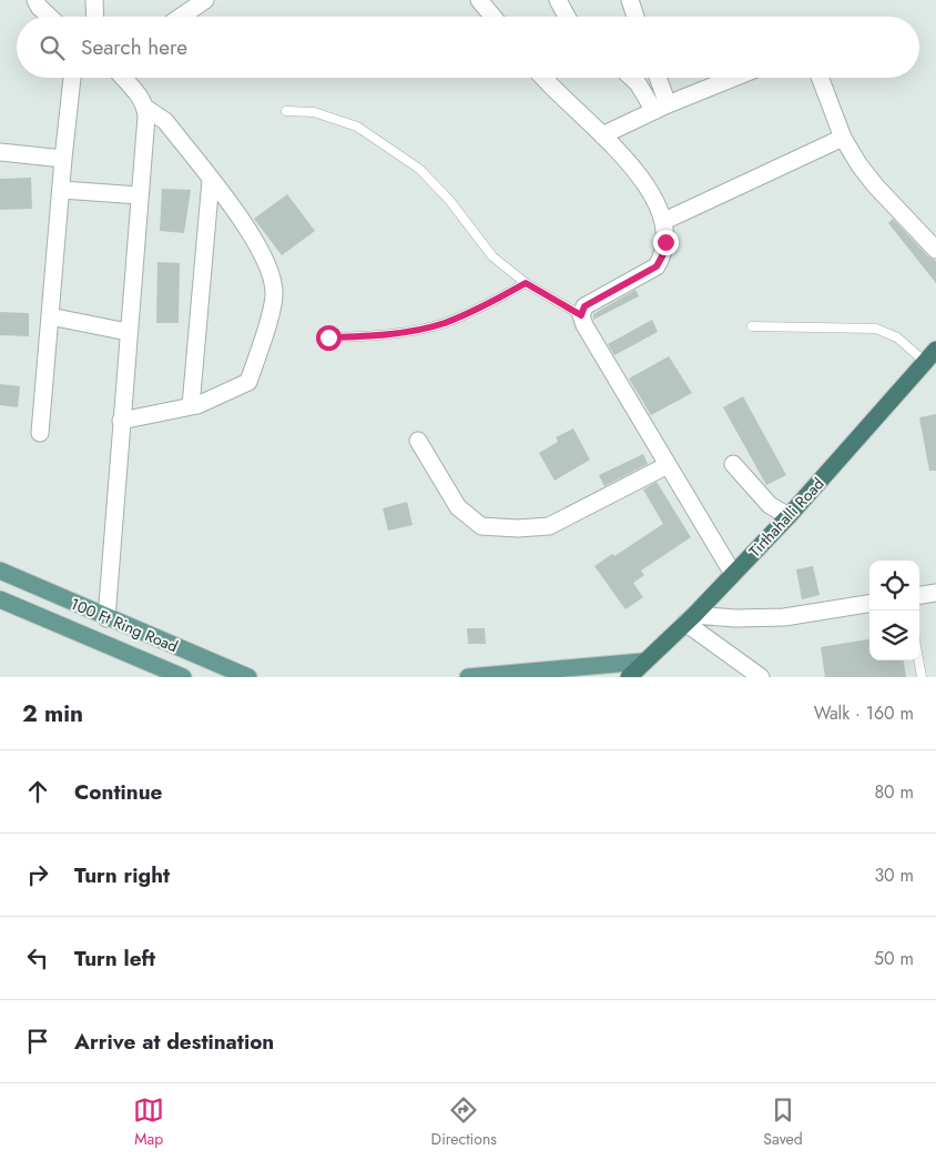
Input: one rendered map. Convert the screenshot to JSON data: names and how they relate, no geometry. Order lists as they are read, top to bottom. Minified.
{"streets":{"highway":["Tirthahalli Road"],"main road":["100 Ft Ring Road"]},"page":{"search":"Search here","heading":["2 min","Walk · 160 m"],"list":[["Continue","80 m"],["Turn right","30 m"],["Turn left","50 m"],"Arrive at destination"],"nav":["Map","Directions","Saved"]}}
